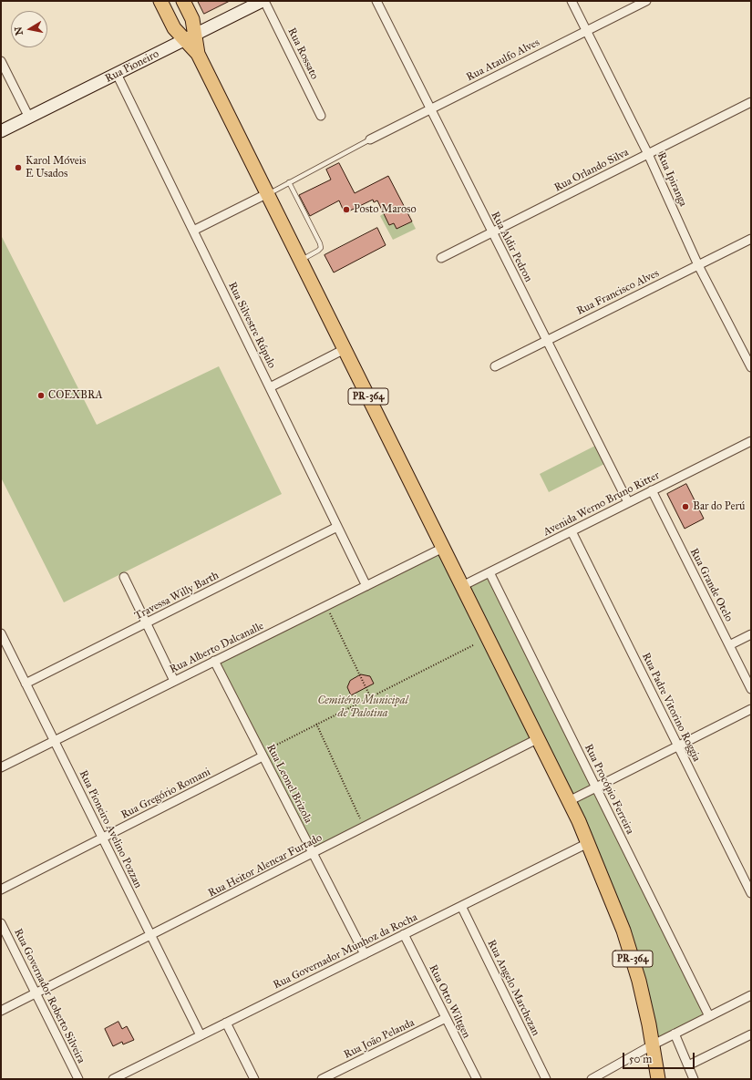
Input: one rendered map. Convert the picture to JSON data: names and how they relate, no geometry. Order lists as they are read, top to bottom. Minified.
{"streets":{"main road":["PR-364"],"street":["Rua Rossato","Rua Ataulfo Alves","Rua Pioneiro","Rua Orlando Silva","Rua Ipiranga","Rua Aldir Pedron","Rua Francisco Alves","Rua Silvestre Rúpulo","Avenida Werno Bruno Ritter","Rua Grande Otelo","Travessa Willy Barth","Rua Alberto Dalcanalle","Rua Padre Vitorino Roggia","Rua Leonel Brizola","Rua Procópio Ferreira","Rua Gregório Romani","Rua Pioneiro Avelino Pozzan","Rua Heitor Alencar Furtado","Rua Governador Munhoz da Rocha","Rua Angelo Marchezan","Rua Governador Roberto Silveira","Rua Otto Wiltgen","Rua João Pelanda"]},"crossings":[["Rua Rossato","Rua Pioneiro"],["Rua Ataulfo Alves","Rua Ipiranga"],["Rua Ataulfo Alves","Rua Aldir Pedron"],["Rua Pioneiro","Rua Silvestre Rúpulo"],["Rua Pioneiro","PR-364"],["Rua Orlando Silva","Rua Ipiranga"],["Rua Orlando Silva","Rua Aldir Pedron"],["Rua Ipiranga","Rua Francisco Alves"],["Rua Aldir Pedron","Rua Francisco Alves"],["Rua Aldir Pedron","Avenida Werno Bruno Ritter"],["Rua Silvestre Rúpulo","Travessa Willy Barth"],["Rua Silvestre Rúpulo","Rua Alberto Dalcanalle"],["PR-364","Avenida Werno Bruno Ritter"],["PR-364","Rua Alberto Dalcanalle"],["PR-364","Rua Heitor Alencar Furtado"],["PR-364","Rua Governador Munhoz da Rocha"],["Avenida Werno Bruno Ritter","Rua Grande Otelo"],["Avenida Werno Bruno Ritter","Rua Padre Vitorino Roggia"],["Avenida Werno Bruno Ritter","Rua Procópio Ferreira"],["Travessa Willy Barth","Rua Pioneiro Avelino Pozzan"],["Rua Alberto Dalcanalle","Rua Leonel Brizola"],["Rua Alberto Dalcanalle","Rua Pioneiro Avelino Pozzan"],["Rua Leonel Brizola","Rua Gregório Romani"],["Rua Leonel Brizola","Rua Heitor Alencar Furtado"],["Rua Leonel Brizola","Rua Governador Munhoz da Rocha"],["Rua Gregório Romani","Rua Pioneiro Avelino Pozzan"],["Rua Pioneiro Avelino Pozzan","Rua Heitor Alencar Furtado"],["Rua Pioneiro Avelino Pozzan","Rua Governador Munhoz da Rocha"],["Rua Heitor Alencar Furtado","Rua Governador Roberto Silveira"],["Rua Governador Munhoz da Rocha","Rua Angelo Marchezan"],["Rua Governador Munhoz da Rocha","Rua Otto Wiltgen"],["Rua Otto Wiltgen","Rua João Pelanda"]],"parks":["Cemitério Municipal de Palotina"],"places":["Karol Móveis E Usados","Posto Maroso","COEXBRA","Bar do Perú"],"scale_bar":"50 m","north":"left"}
